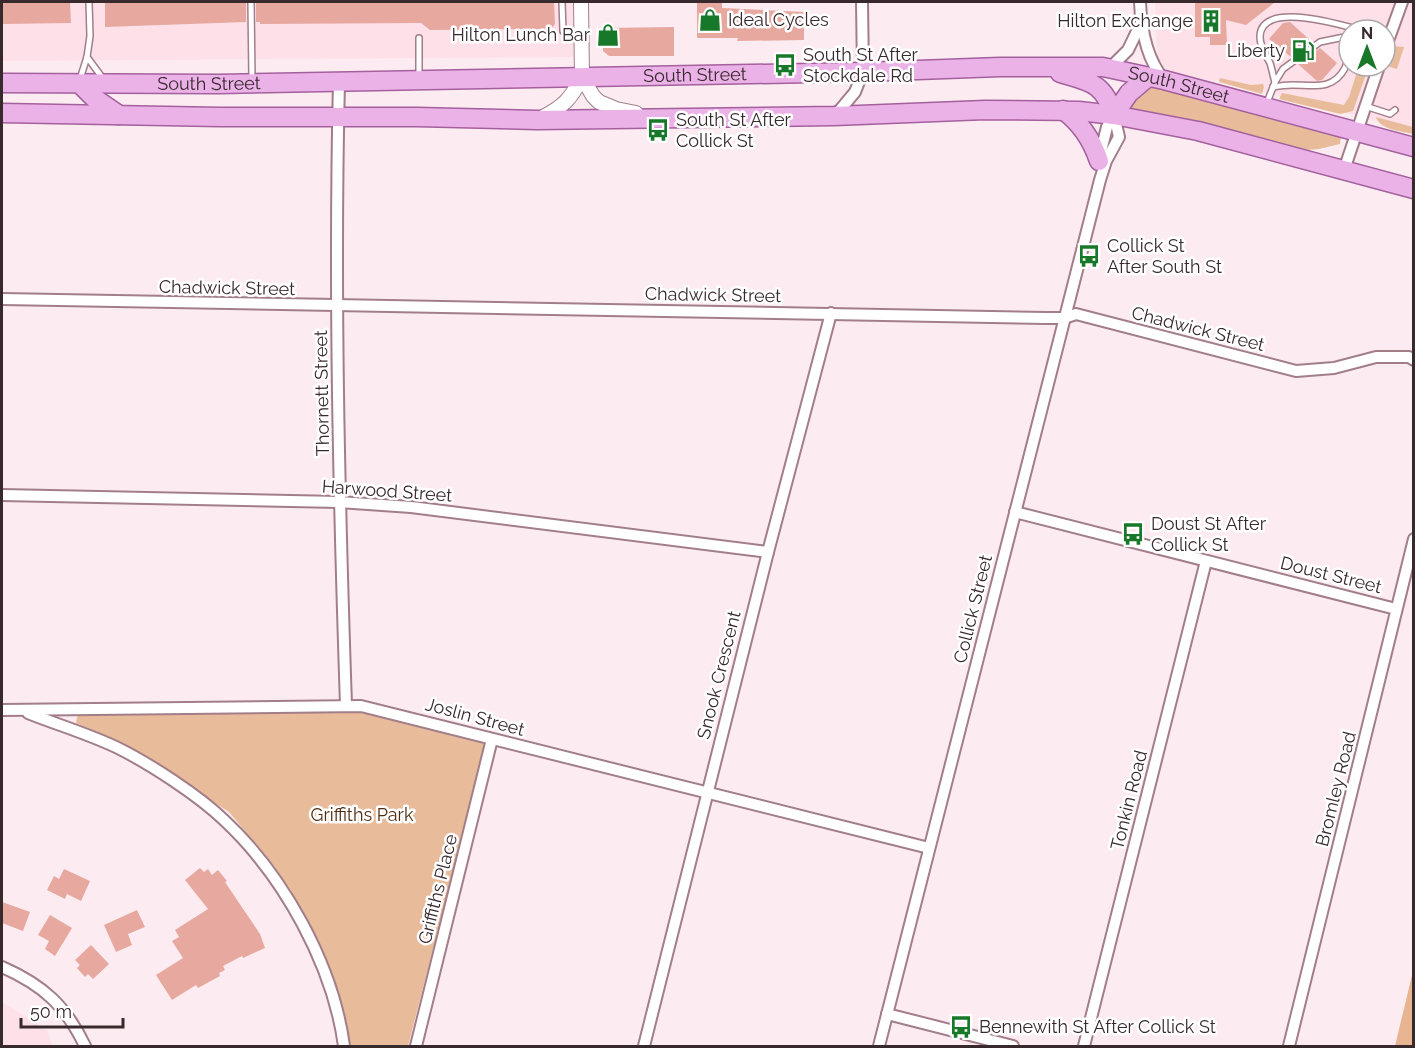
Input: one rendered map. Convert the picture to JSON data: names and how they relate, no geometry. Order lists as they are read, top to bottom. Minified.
{"streets":{"main road":["South Street"],"street":["Chadwick Street","Thornett Street","Harwood Street","Doust Street","Collick Street","Snook Crescent","Joslin Street","Bromley Road","Tonkin Road","Griffiths Place"]},"crossings":[["South Street","Thornett Street"],["South Street","Collick Street"],["Chadwick Street","Thornett Street"],["Chadwick Street","Collick Street"],["Chadwick Street","Snook Crescent"],["Thornett Street","Harwood Street"],["Thornett Street","Joslin Street"],["Harwood Street","Snook Crescent"],["Doust Street","Collick Street"],["Doust Street","Bromley Road"],["Doust Street","Tonkin Road"],["Collick Street","Joslin Street"],["Snook Crescent","Joslin Street"],["Joslin Street","Griffiths Place"]],"parks":["Griffiths Park"],"places":{"shop":["Ideal Cycles","Hilton Lunch Bar"],"building":["Hilton Exchange"],"fuel station":["Liberty"],"bus stop":["South St After Stockdale Rd","South St After Collick St","Collick St After South St","Doust St After Collick St","Bennewith St After Collick St"]},"scale_bar":"50 m","north":"top"}
